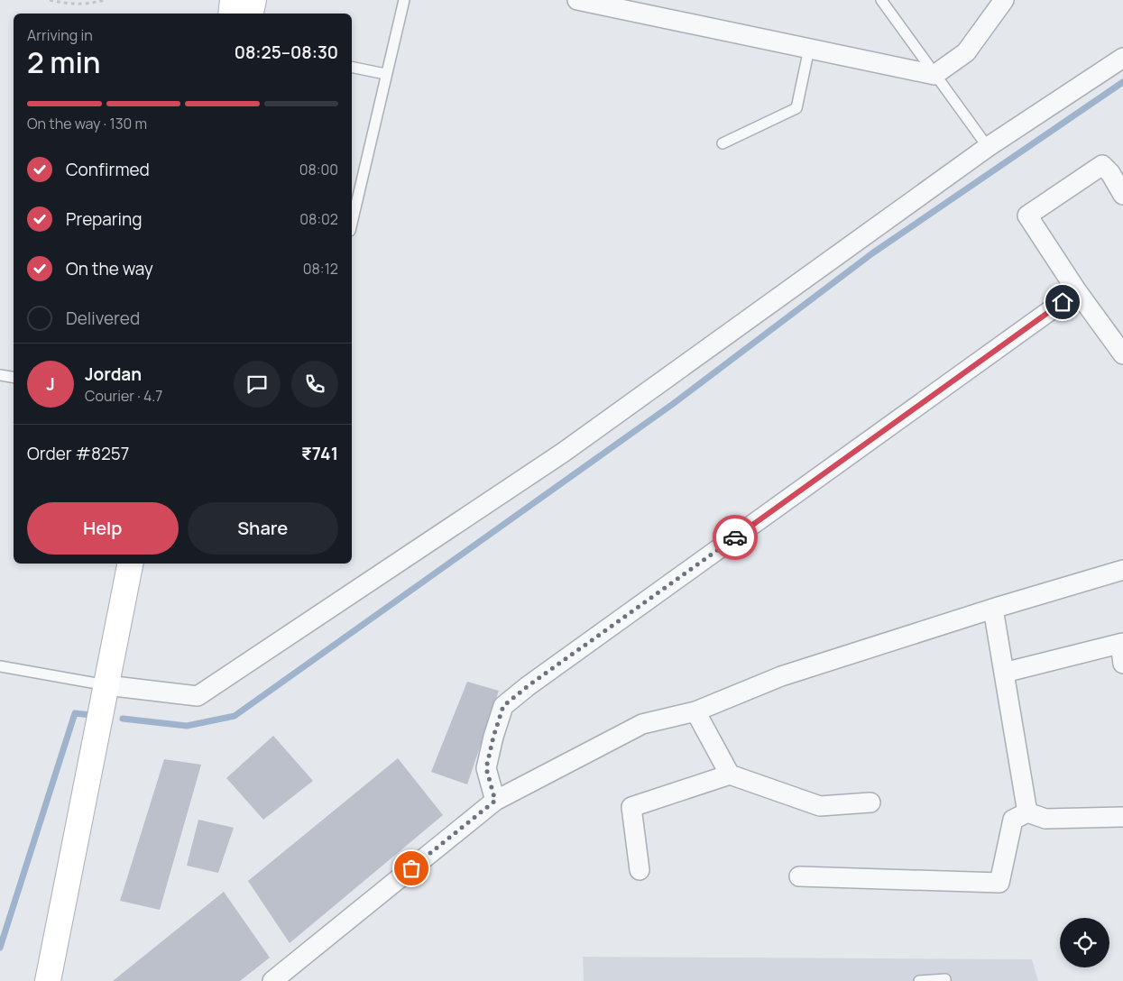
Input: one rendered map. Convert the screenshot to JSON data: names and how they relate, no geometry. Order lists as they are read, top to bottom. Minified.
{"page":{"heading":["2 min","Arriving in","08:25–08:30"],"panel":["Jordan","Courier · 4.7","Order #8257","₹741"],"bar":"On the way · 130 m","list":[["Confirmed","08:00"],["Preparing","08:02"],["On the way","08:12"],"Delivered"],"round":"J","buttons":["Help","Share"]}}
